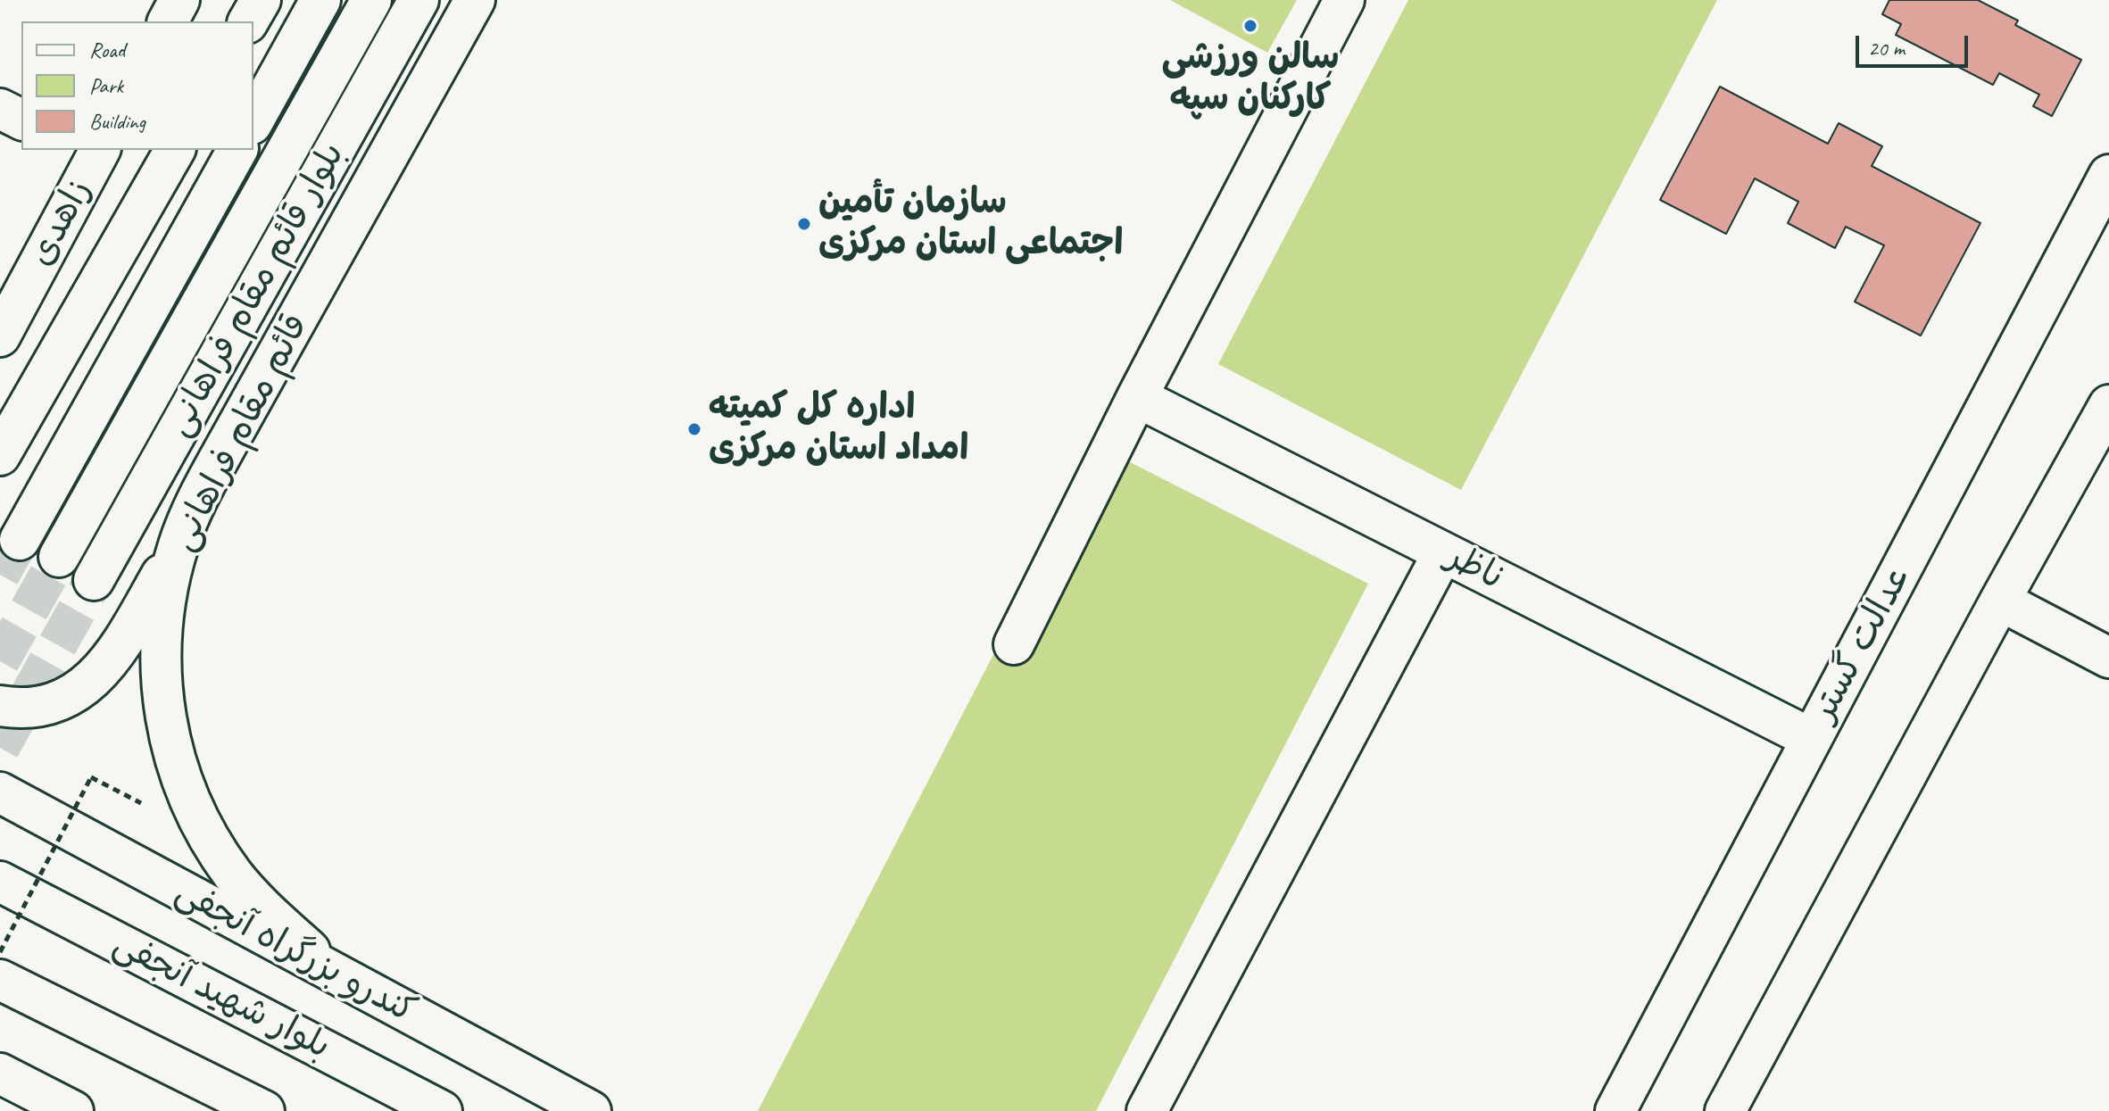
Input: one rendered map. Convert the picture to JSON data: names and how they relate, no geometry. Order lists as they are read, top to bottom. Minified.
{"streets":{"street":["زاهدی","بلوار قائم مقام فراهانی","قائم مقام فراهانی","ناظر","عدالت گستر","کندرو بزرگراه آنجفی","بلوار شهید آنجفی"]},"crossings":[["قائم مقام فراهانی","کندرو بزرگراه آنجفی"],["ناظر","عدالت گستر"]],"places":["سالن ورزشی کارکنان سپه","سازمان تأمین اجتماعی استان مرکزی","اداره کل کمیته امداد استان مرکزی"],"legend":["Road","Park","Building"],"scale_bar":"20 m"}
